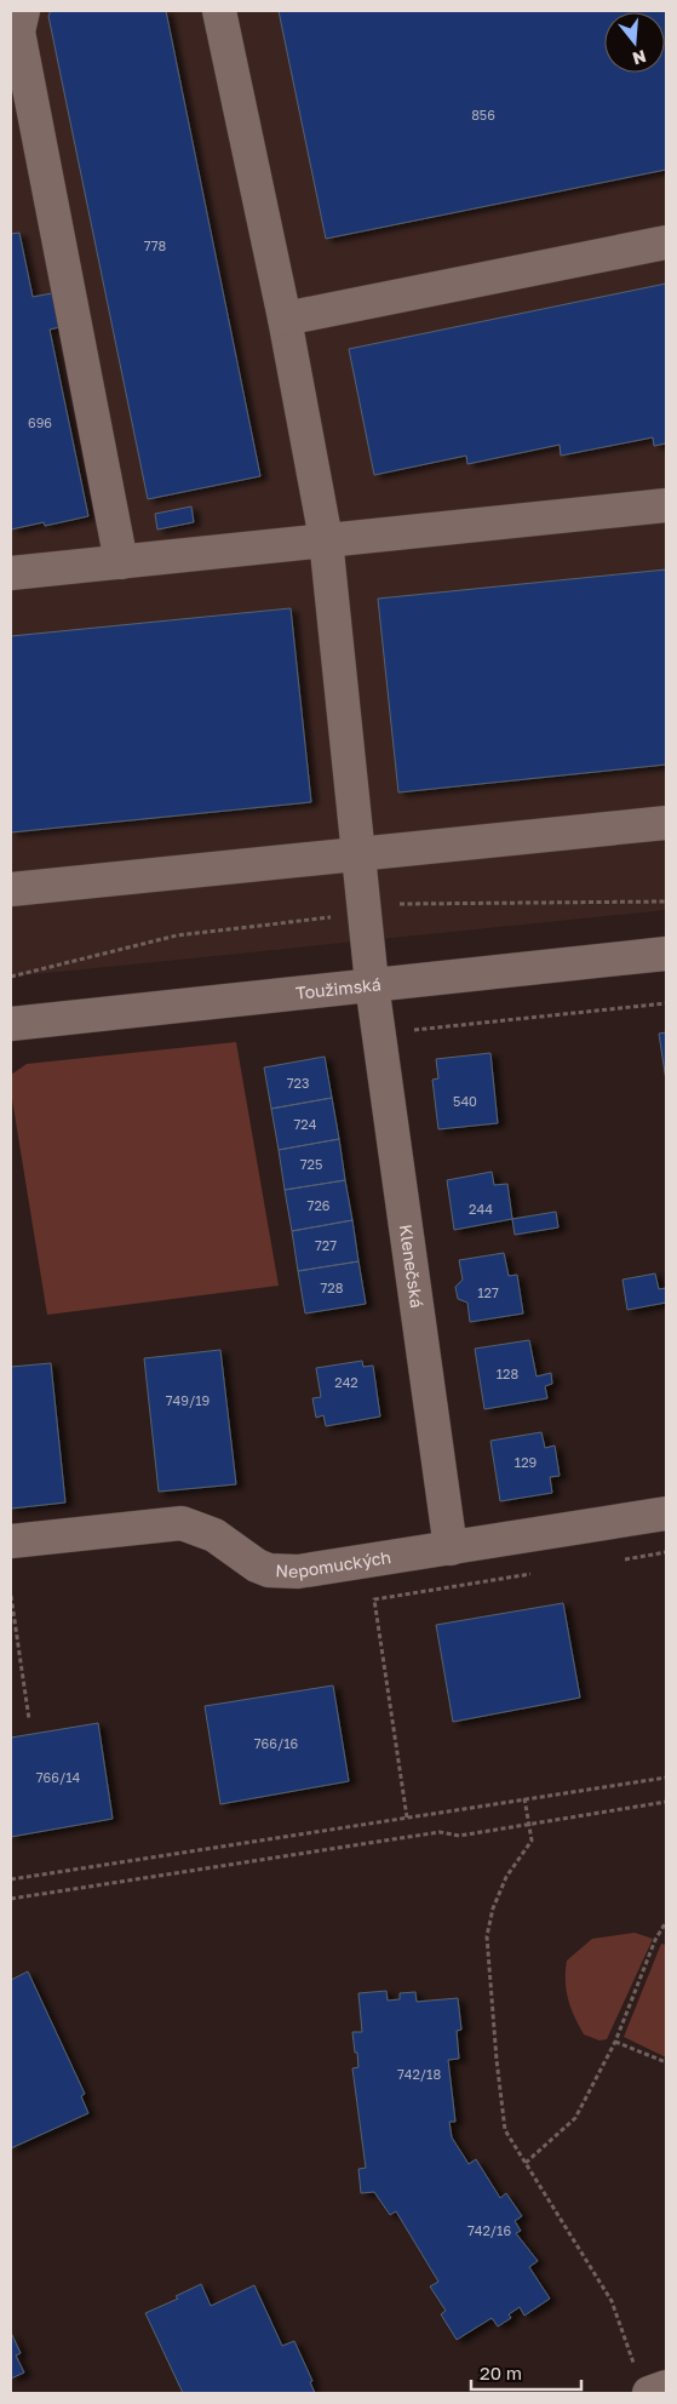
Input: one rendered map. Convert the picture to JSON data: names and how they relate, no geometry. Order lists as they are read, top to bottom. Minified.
{"streets":{"street":["Toužimská","Klenečská","Nepomuckých"]},"crossings":[["Toužimská","Klenečská"],["Klenečská","Nepomuckých"]],"house_numbers":["856","778","696","723","540","724","725","726","244","727","728","127","128","242","749/19","129","766/16","766/14","742/18","742/16"],"scale_bar":"20 m","north":"bottom"}
